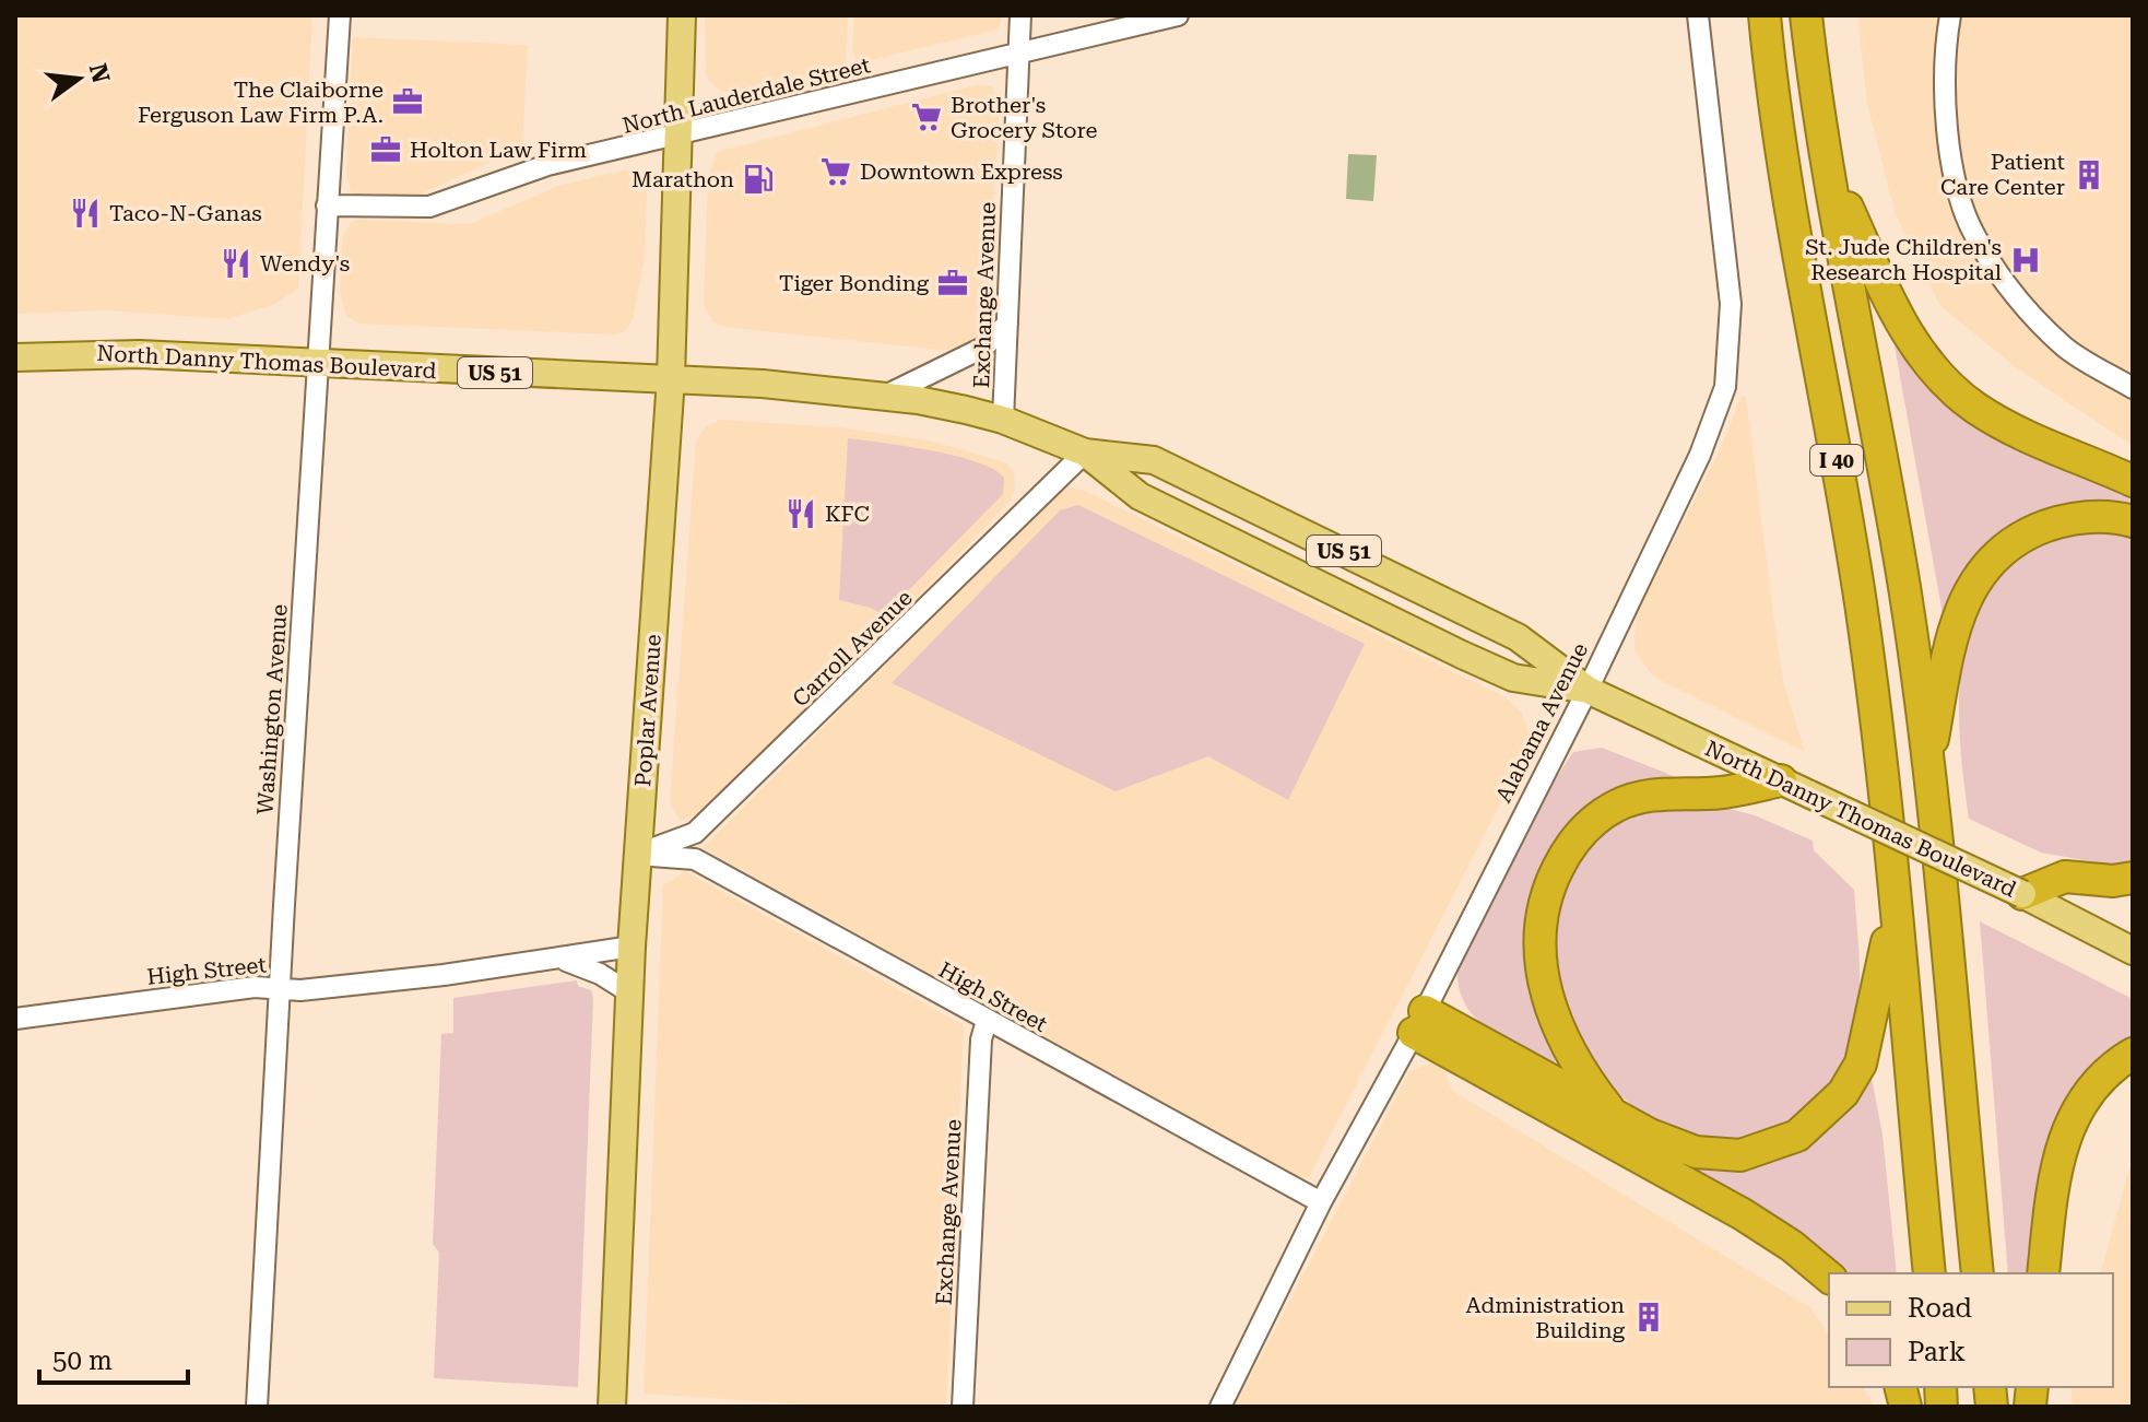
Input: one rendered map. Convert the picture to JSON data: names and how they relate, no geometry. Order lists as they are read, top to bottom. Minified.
{"streets":{"highway":["I 40"],"main road":["North Danny Thomas Boulevard","US 51","Poplar Avenue"],"street":["North Lauderdale Street","Exchange Avenue","Carroll Avenue","Washington Avenue","Alabama Avenue","High Street"]},"crossings":[["North Lauderdale Street","Exchange Avenue"],["North Lauderdale Street","Washington Avenue"],["North Lauderdale Street","Poplar Avenue"],["Exchange Avenue","North Danny Thomas Boulevard"],["Exchange Avenue","High Street"],["North Danny Thomas Boulevard","Carroll Avenue"],["North Danny Thomas Boulevard","Washington Avenue"],["North Danny Thomas Boulevard","Poplar Avenue"],["North Danny Thomas Boulevard","Alabama Avenue"],["Carroll Avenue","Poplar Avenue"],["Carroll Avenue","High Street"],["Washington Avenue","High Street"],["Poplar Avenue","High Street"],["Alabama Avenue","High Street"]],"places":{"office":["The Claiborne Ferguson Law Firm P.A.","Holton Law Firm","Tiger Bonding"],"supermarket":["Brother's Grocery Store","Downtown Express"],"building":["Patient Care Center","Administration Building"],"fuel station":["Marathon"],"restaurant":["Taco-N-Ganas","Wendy's","KFC"],"hospital":["St. Jude Children's Research Hospital"]},"legend":["Road","Park"],"scale_bar":"50 m","north":"right"}
